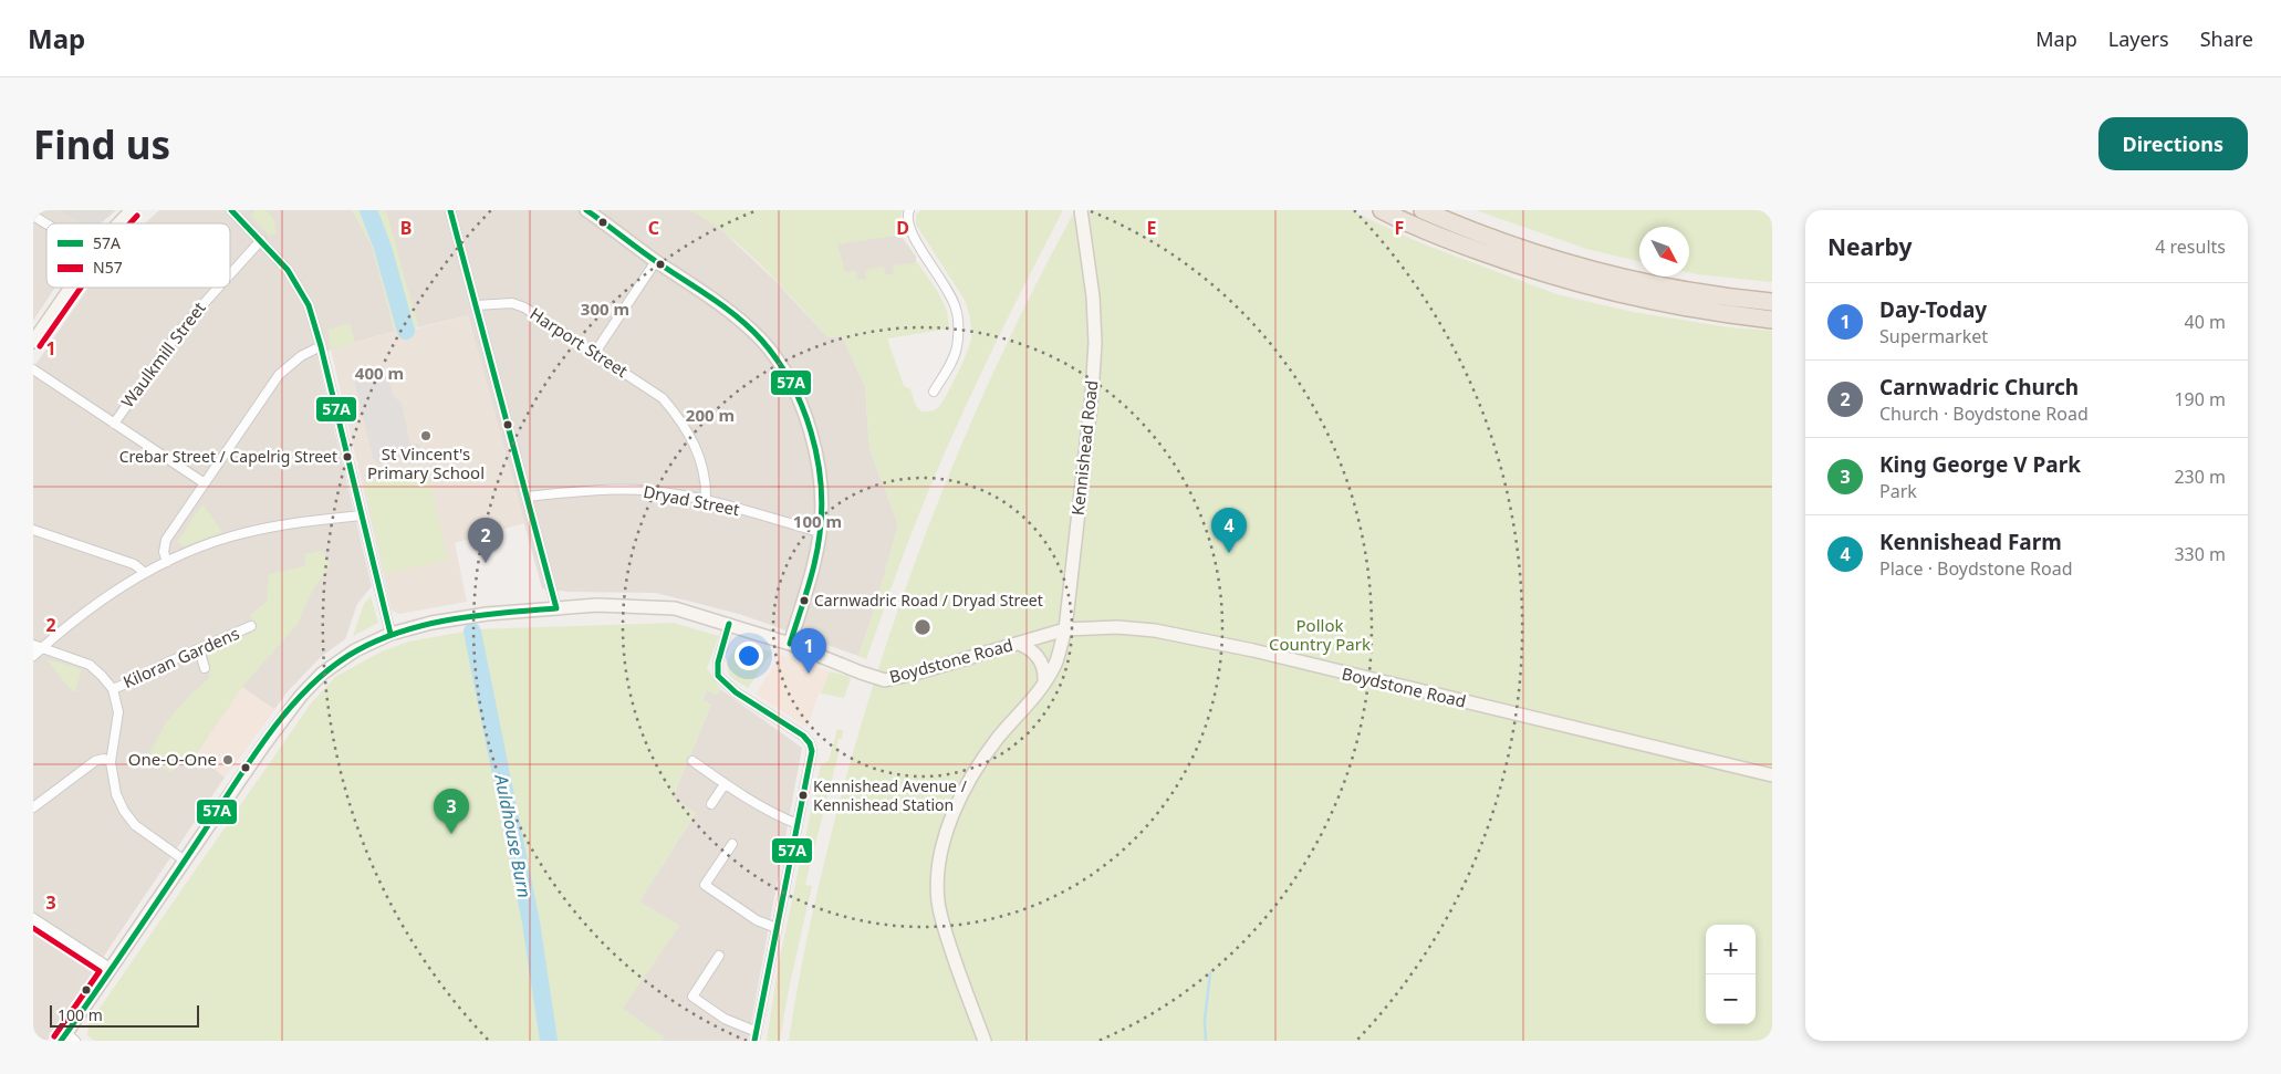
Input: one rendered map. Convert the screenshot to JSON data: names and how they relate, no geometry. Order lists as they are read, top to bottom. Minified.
{"streets":{"street":["Harport Street","Waulkmill Street","Kennishead Road","Dryad Street","Kiloran Gardens","Boydstone Road"]},"crossings":[["Harport Street","Dryad Street"],["Kennishead Road","Boydstone Road"]],"water":["Auldhouse Burn"],"parks":["Pollok Country Park"],"places":["St Vincent's Primary School","Crebar Street / Capelrig Street","Carnwadric Road / Dryad Street","One-O-One","Kennishead Avenue / Kennishead Station"],"lines":["transit line 57A","transit line N57"],"legend":["57A","N57"],"scale_bar":"100 m","north":"bottom right","page":{"header":"Map","nav":["Map","Layers","Share"],"buttons":"Directions","title":"Find us","heading":["Nearby","4 results"],"list":[{"mark":"1","name":"Day-Today","note":"Supermarket","value":"40 m"},{"mark":"2","name":"Carnwadric Church","note":"Church · Boydstone Road","value":"190 m"},{"mark":"3","name":"King George V Park","note":"Park","value":"230 m"},{"mark":"4","name":"Kennishead Farm","note":"Place · Boydstone Road","value":"330 m"}],"pins":["4","2","1","3"],"map_buttons":["+","−"],"scale":"100 m"},"grid":{"columns":["B","C","D","E","F"],"rows":["1","2","3"]},"rings":["300 m","400 m","200 m","100 m"]}
